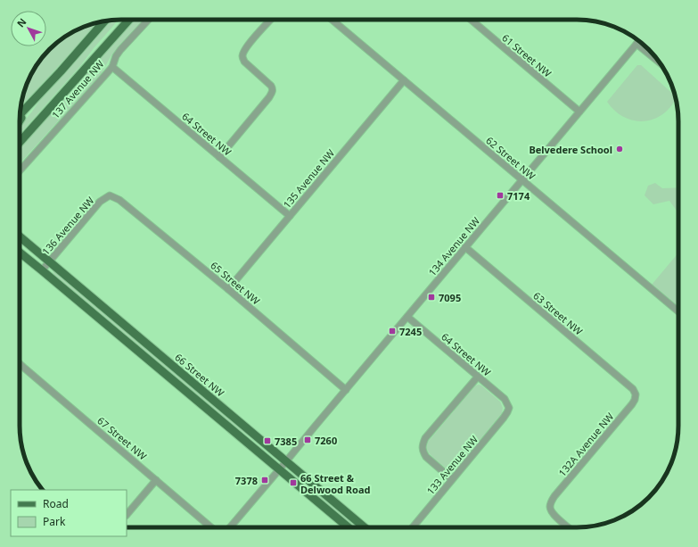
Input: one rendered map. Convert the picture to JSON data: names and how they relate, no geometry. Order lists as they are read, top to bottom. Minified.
{"streets":{"main road":["137 Avenue NW","66 Street NW"],"street":["61 Street NW","64 Street NW","62 Street NW","135 Avenue NW","136 Avenue NW","134 Avenue NW","65 Street NW","63 Street NW","67 Street NW","132A Avenue NW","133 Avenue NW"]},"crossings":[["61 Street NW","134 Avenue NW"],["137 Avenue NW","64 Street NW"],["64 Street NW","135 Avenue NW"],["64 Street NW","134 Avenue NW"],["64 Street NW","133 Avenue NW"],["62 Street NW","135 Avenue NW"],["62 Street NW","134 Avenue NW"],["135 Avenue NW","65 Street NW"],["136 Avenue NW","65 Street NW"],["136 Avenue NW","66 Street NW"],["134 Avenue NW","65 Street NW"],["134 Avenue NW","63 Street NW"],["134 Avenue NW","66 Street NW"],["63 Street NW","132A Avenue NW"]],"places":{"other":["Belvedere School"],"transit":["7174","7095","7245","7260","7385","7378","66 Street & Delwood Road"]},"legend":["Road","Park"],"north":"top left"}
